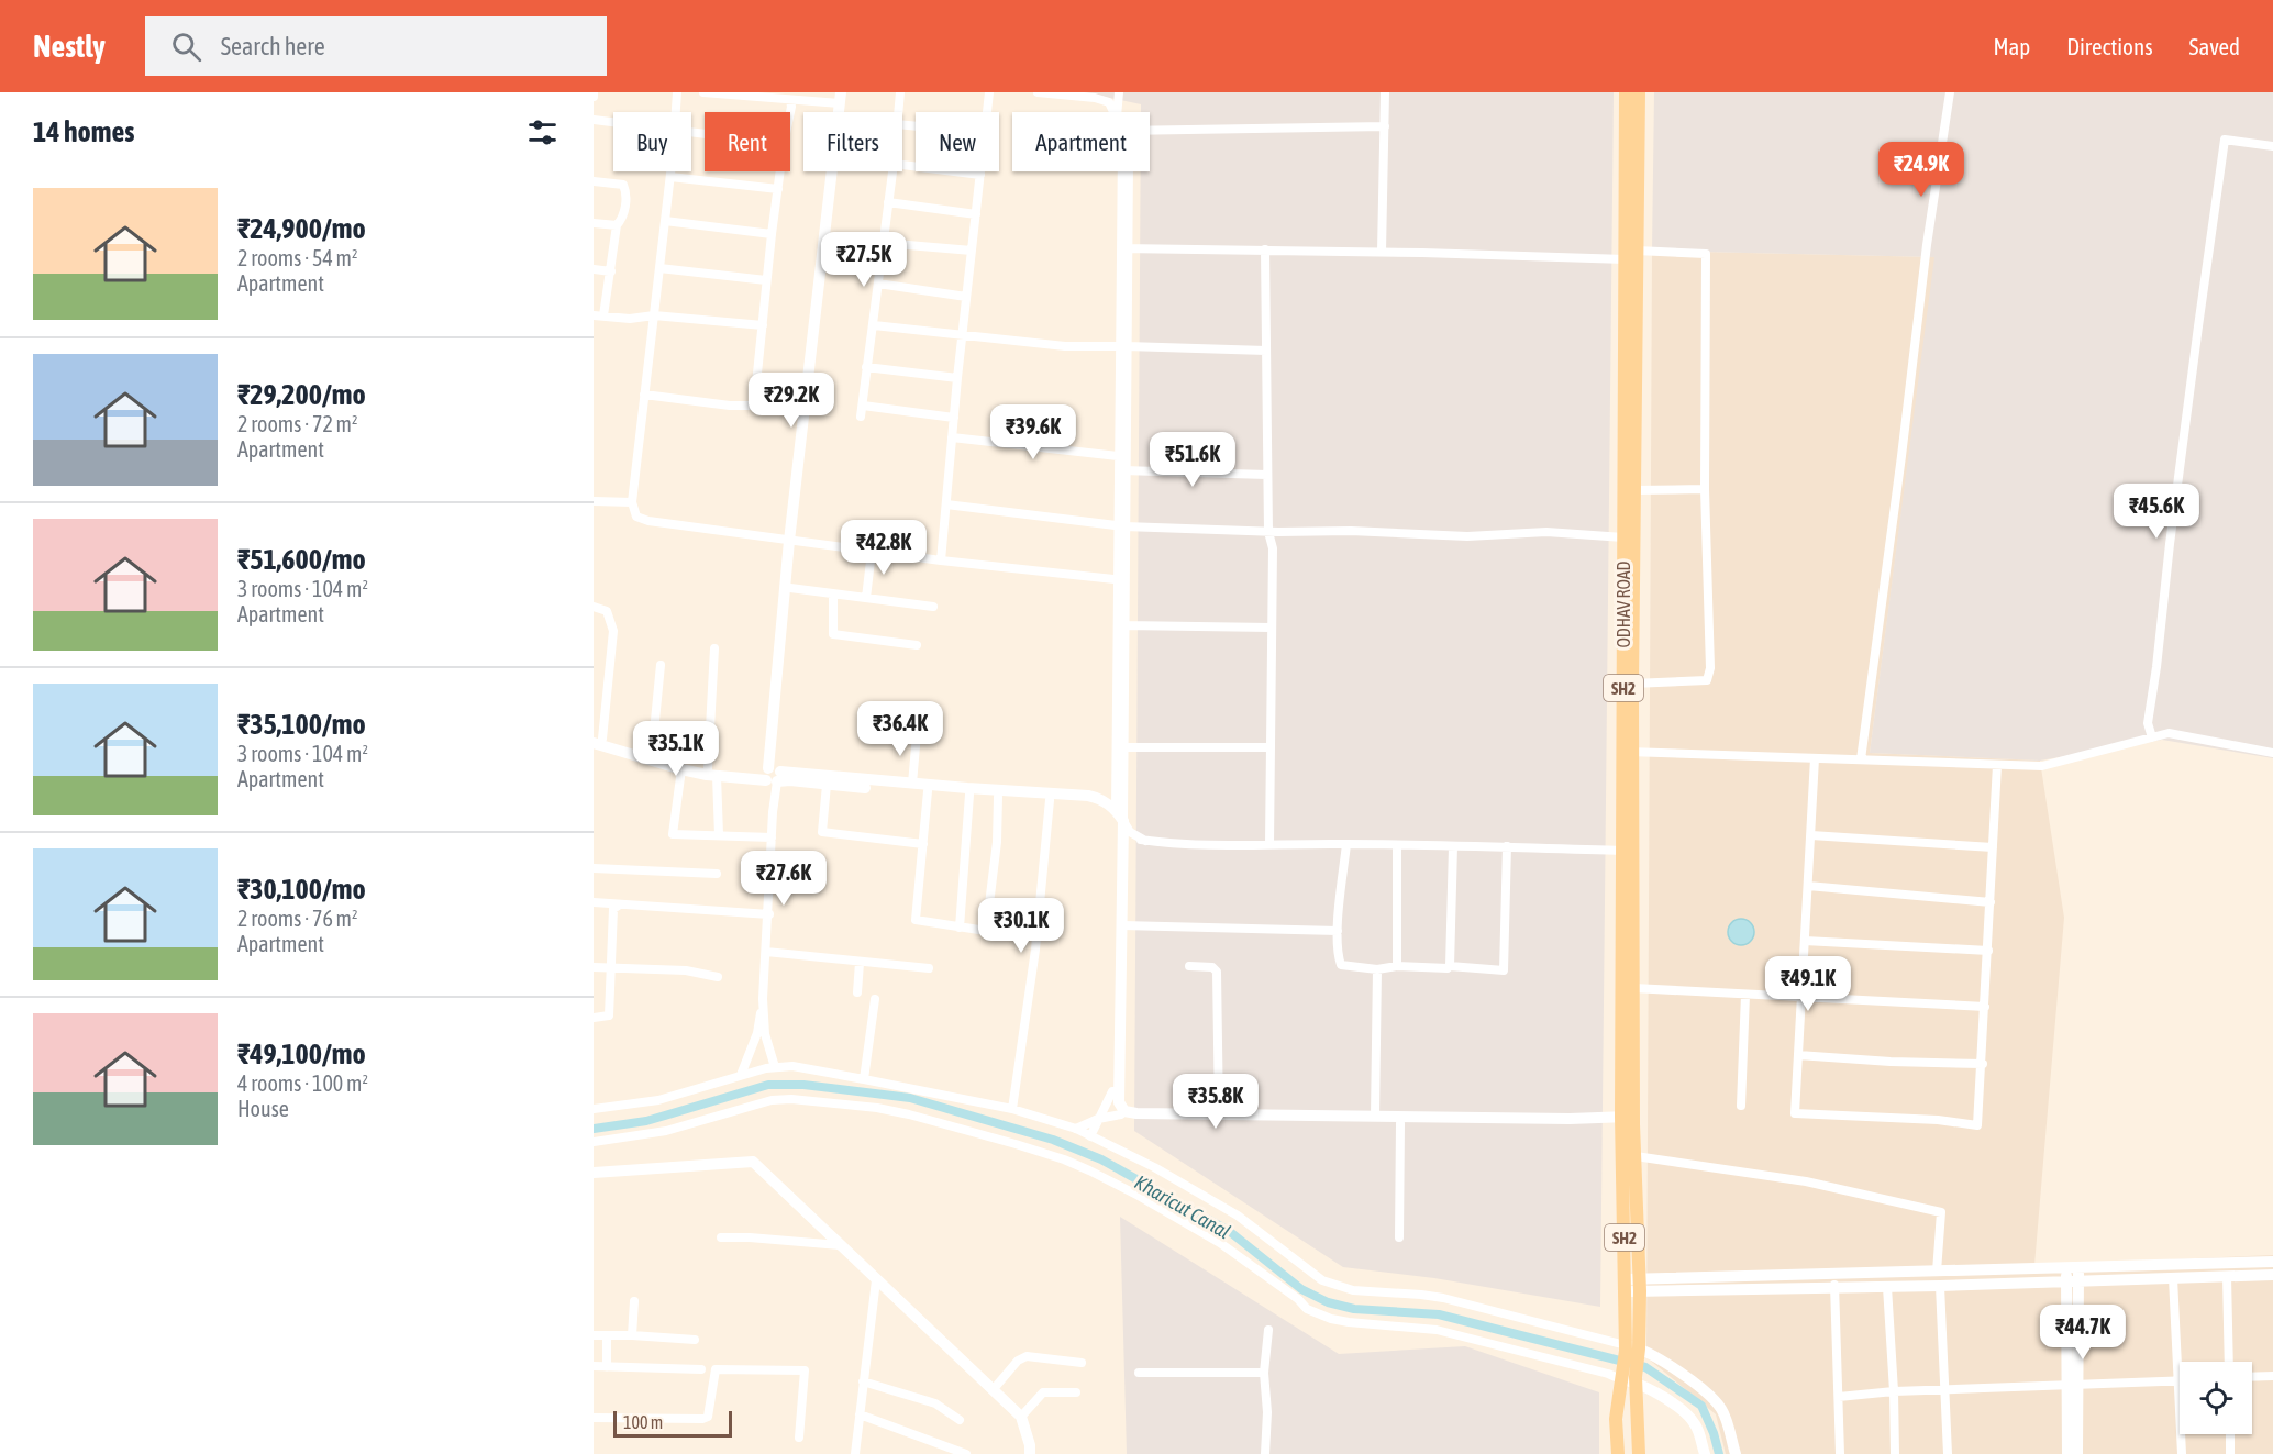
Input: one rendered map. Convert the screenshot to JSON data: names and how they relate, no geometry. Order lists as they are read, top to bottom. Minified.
{"streets":{"main road":["ODHAV ROAD","SH2"]},"crossings":[["ODHAV ROAD","SH2"]],"water":["Kharicut Canal"],"scale_bar":"100 m","page":{"header":"Nestly","search":"Search here","nav":["Map","Directions","Saved"],"heading":"14 homes","chip":["Buy","Rent","Filters","New","Apartment"],"price":["₹24.9K","₹27.5K","₹29.2K","₹39.6K","₹51.6K","₹45.6K","₹42.8K","₹36.4K","₹35.1K","₹27.6K","₹30.1K","₹49.1K","₹35.8K","₹44.7K"],"list":[{"name":"₹24,900/mo","note":"2 rooms · 54 m² · Apartment"},{"name":"₹29,200/mo","note":"2 rooms · 72 m² · Apartment"},{"name":"₹51,600/mo","note":"3 rooms · 104 m² · Apartment"},{"name":"₹35,100/mo","note":"3 rooms · 104 m² · Apartment"},{"name":"₹30,100/mo","note":"2 rooms · 76 m² · Apartment"},{"name":"₹49,100/mo","note":"4 rooms · 100 m² · House"}],"scale":"100 m"}}
